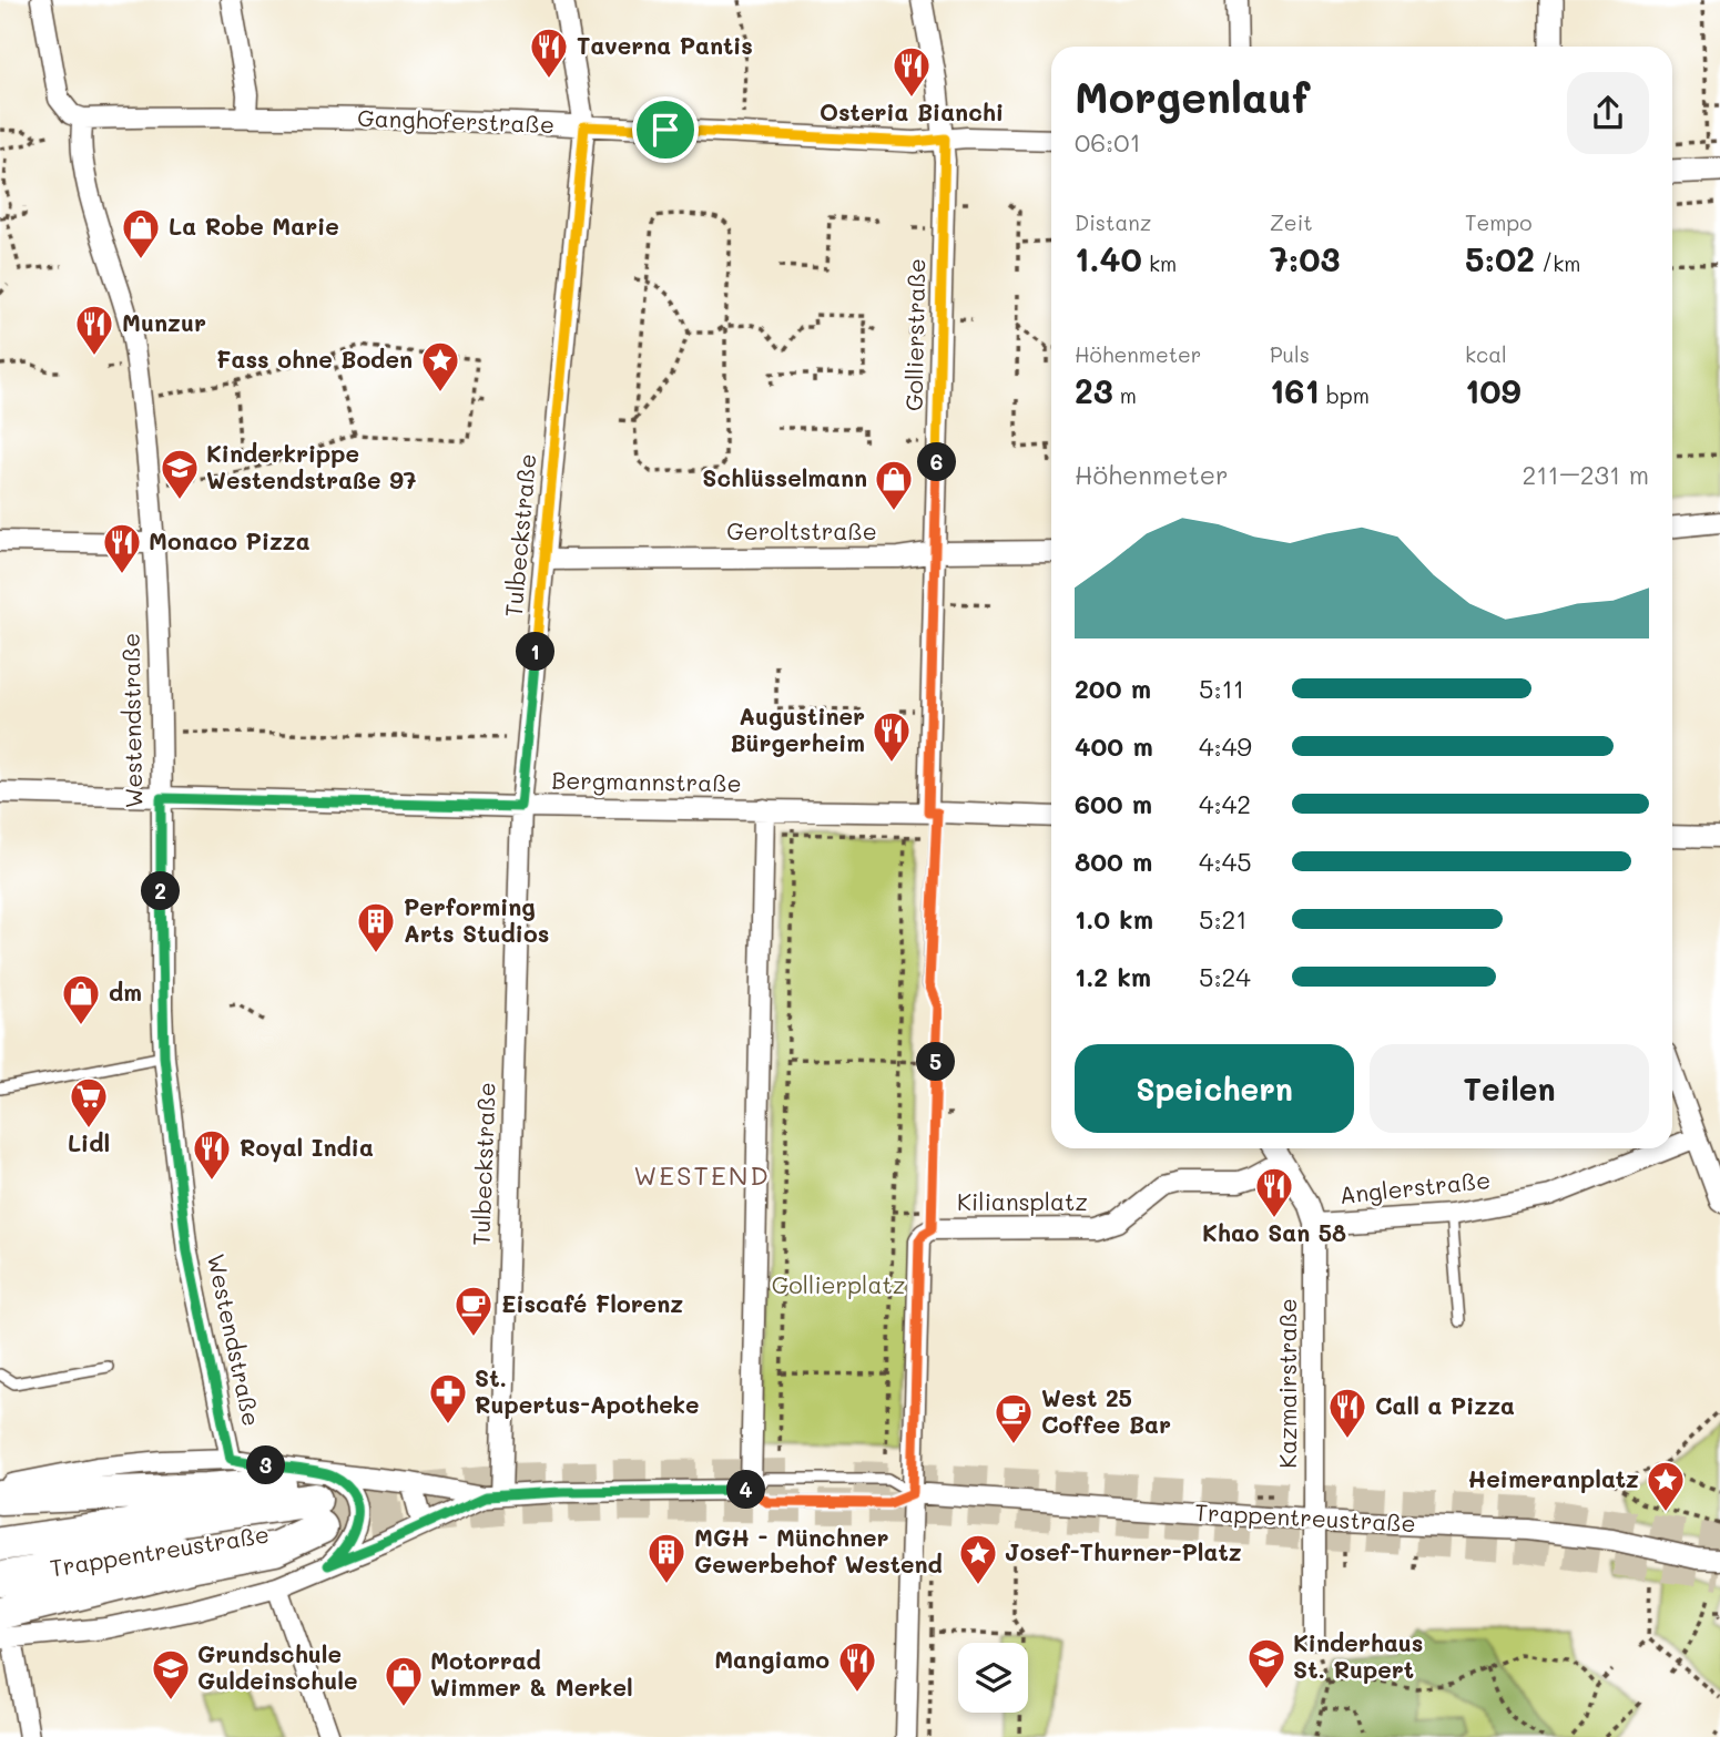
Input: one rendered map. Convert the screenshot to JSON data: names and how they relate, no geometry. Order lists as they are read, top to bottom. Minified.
{"streets":{"highway":["Trappentreustraße"],"street":["Ganghoferstraße","Gollierstraße","Geroltstraße","Tulbeckstraße","Westendstraße","Bergmannstraße","Anglerstraße","Kiliansplatz","Kazmairstraße"]},"crossings":[["Ganghoferstraße","Gollierstraße"],["Ganghoferstraße","Tulbeckstraße"],["Ganghoferstraße","Westendstraße"],["Gollierstraße","Geroltstraße"],["Gollierstraße","Bergmannstraße"],["Geroltstraße","Tulbeckstraße"],["Tulbeckstraße","Bergmannstraße"],["Tulbeckstraße","Trappentreustraße"],["Westendstraße","Bergmannstraße"],["Westendstraße","Trappentreustraße"],["Anglerstraße","Kazmairstraße"],["Kiliansplatz","Kazmairstraße"],["Kazmairstraße","Trappentreustraße"]],"districts":["WESTEND"],"parks":["Gollierplatz"],"places":{"restaurant":["Taverna Pantis","Osteria Bianchi","Munzur","Monaco Pizza","Augustiner Bürgerheim","Royal India","Khao San 58","Call a Pizza","Mangiamo"],"shop":["La Robe Marie","Schlüsselmann","dm","Motorrad Wimmer & Merkel"],"place":["Fass ohne Boden","Heimeranplatz","Josef-Thurner-Platz"],"school or university":["Kinderkrippe Westendstraße 97","Kinderhaus St. Rupert","Grundschule Guldeinschule"],"building":["Performing Arts Studios","MGH - Münchner Gewerbehof Westend"],"supermarket":["Lidl"],"cafe":["Eiscafé Florenz","West 25 Coffee Bar"],"pharmacy":["St. Rupertus-Apotheke"]},"page":{"heading":["Morgenlauf","06:01"],"stats":[["Distanz","1.40 km"],["Zeit","7:03"],["Tempo","5:02 /km"],["Höhenmeter","23 m"],["Puls","161 bpm"],["kcal","109"]],"pins":["6","1","2","5","3","4"],"chart":["Höhenmeter","211–231 m"],"list":[{"name":"200 m","note":"5:11"},{"name":"400 m","note":"4:49"},{"name":"600 m","note":"4:42"},{"name":"800 m","note":"4:45"},{"name":"1.0 km","note":"5:21"},{"name":"1.2 km","note":"5:24"}],"buttons":["Speichern","Teilen"]}}
